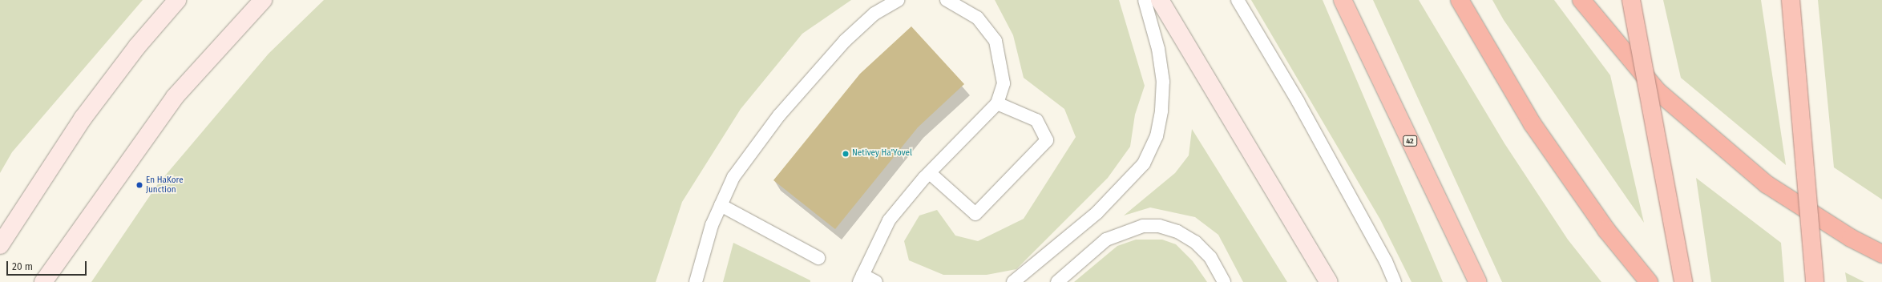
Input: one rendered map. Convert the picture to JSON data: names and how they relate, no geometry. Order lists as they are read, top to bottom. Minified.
{"streets":{"highway":["42"]},"places":["Netivey Ha'Yovel","En HaKore Junction"],"scale_bar":"20 m"}
